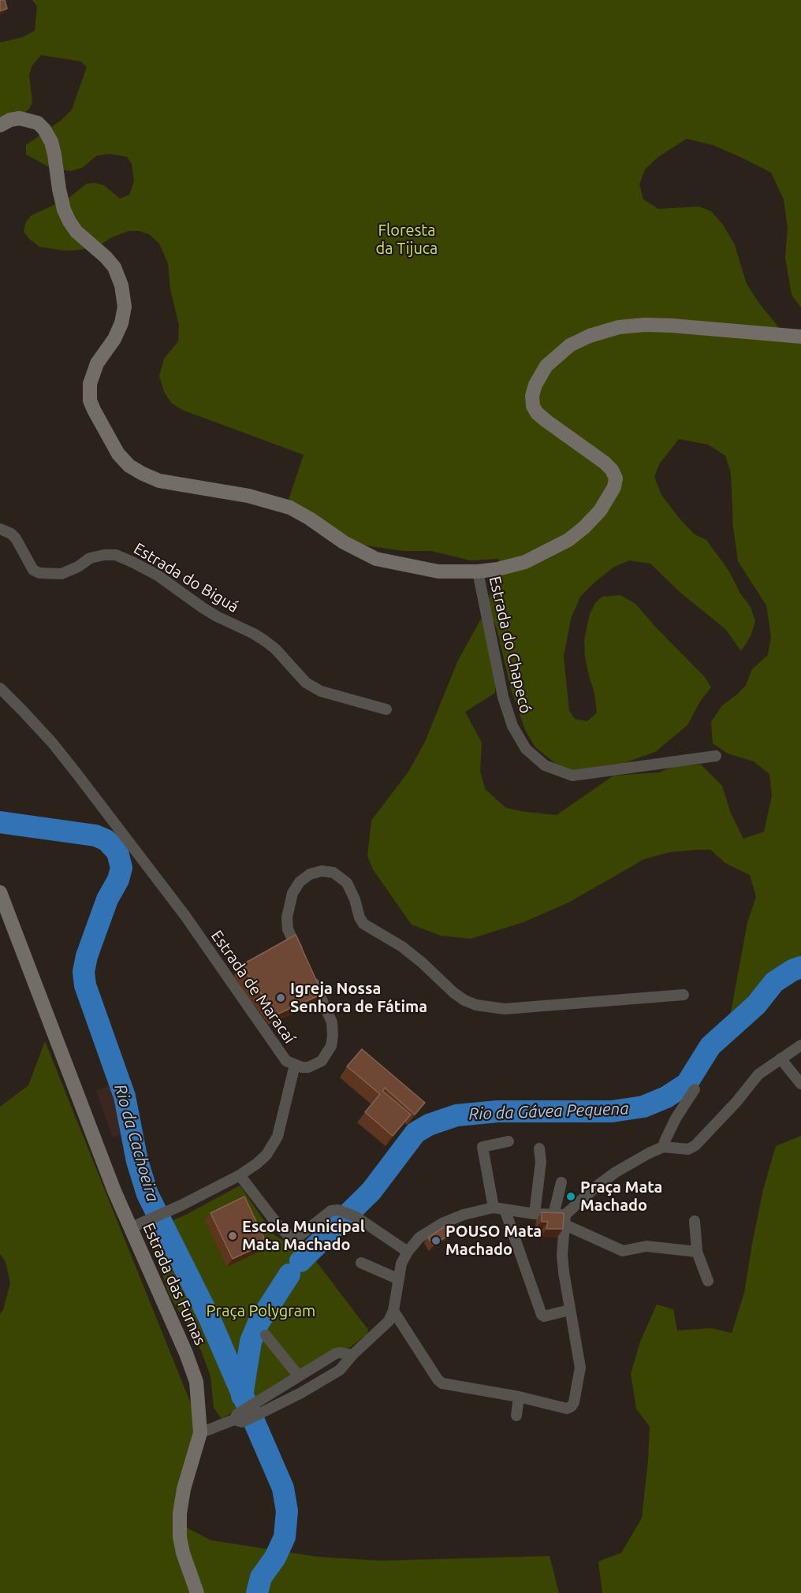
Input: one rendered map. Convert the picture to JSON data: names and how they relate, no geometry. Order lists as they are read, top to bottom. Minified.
{"streets":{"street":["Estrada do Biguá","Estrada do Chapecó","Estrada de Maracaí","Estrada das Furnas"]},"water":["Rio da Gávea Pequena","Rio da Cachoeira"],"parks":["Floresta da Tijuca","Praça Polygram"],"places":["Igreja Nossa Senhora de Fátima","Praça Mata Machado","Escola Municipal Mata Machado","POUSO Mata Machado"]}
